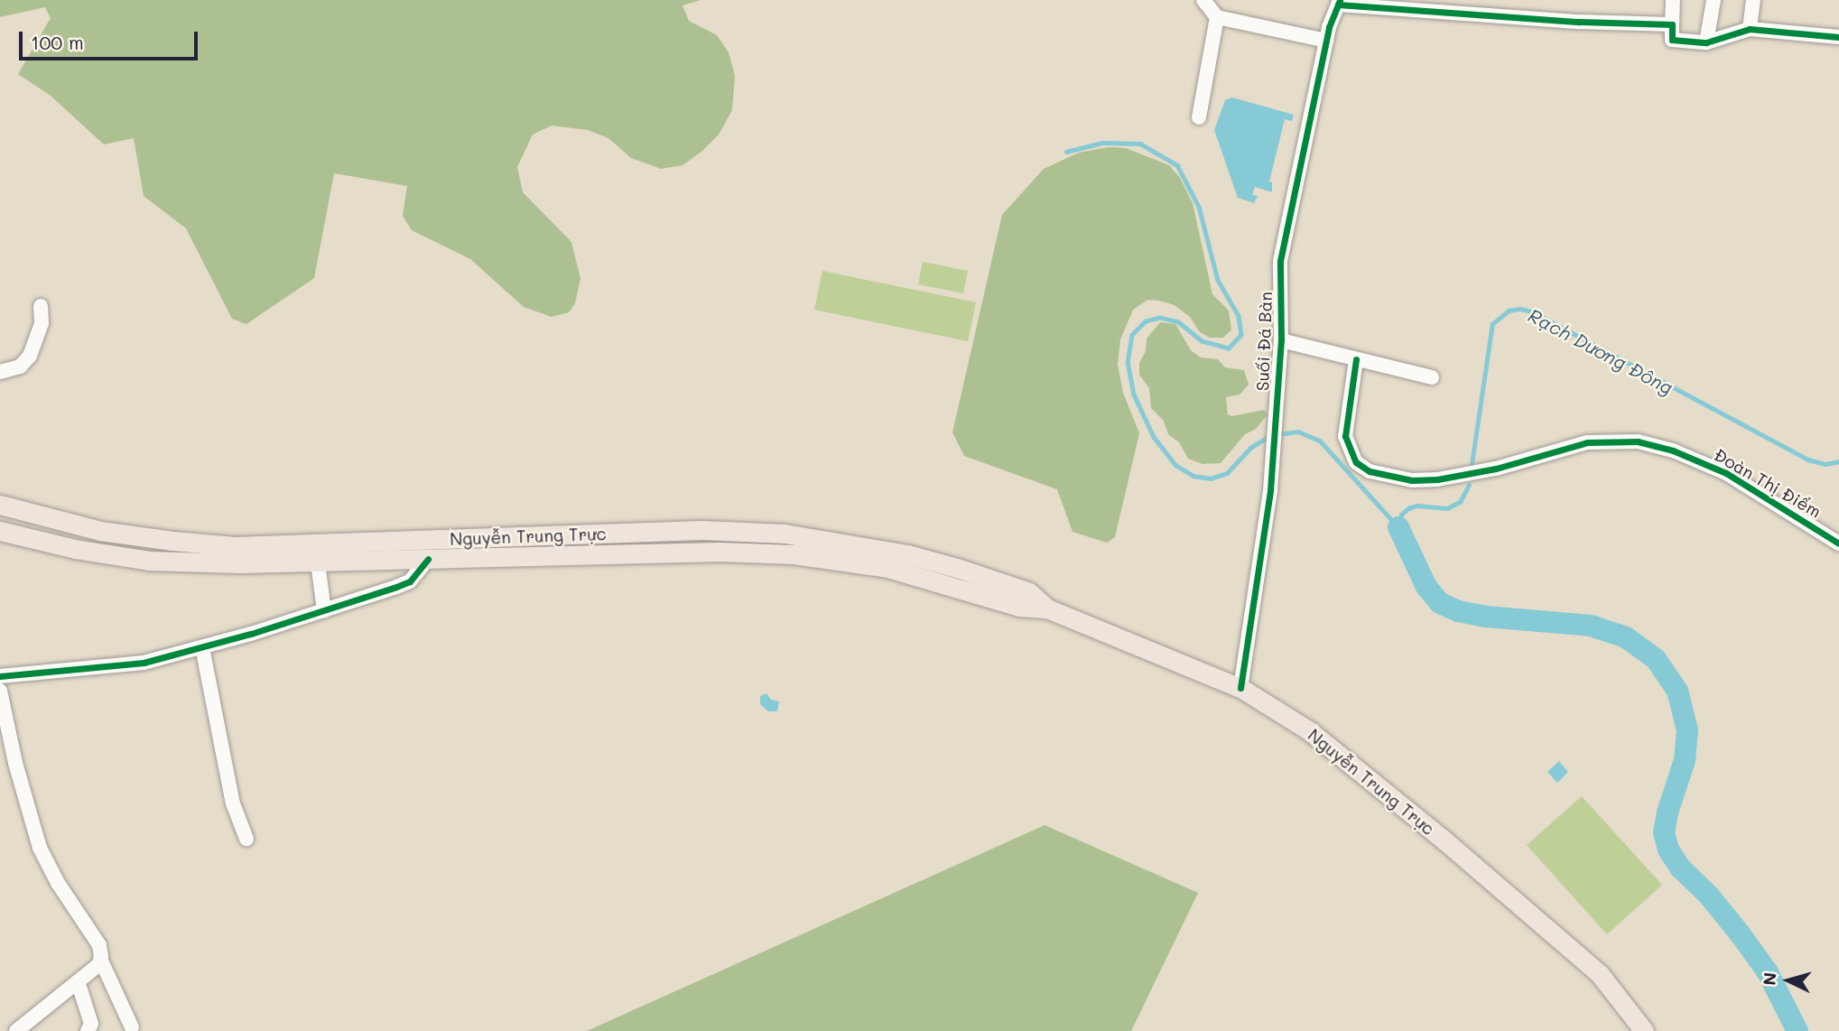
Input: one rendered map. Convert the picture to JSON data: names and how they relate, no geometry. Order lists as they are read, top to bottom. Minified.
{"streets":{"main road":["Nguyễn Trung Trực"],"street":["Suối Đá Bàn","Đoàn Thị Điểm"]},"crossings":[["Suối Đá Bàn","Nguyễn Trung Trực"]],"water":["Rạch Dương Đông"],"scale_bar":"100 m","north":"left"}
